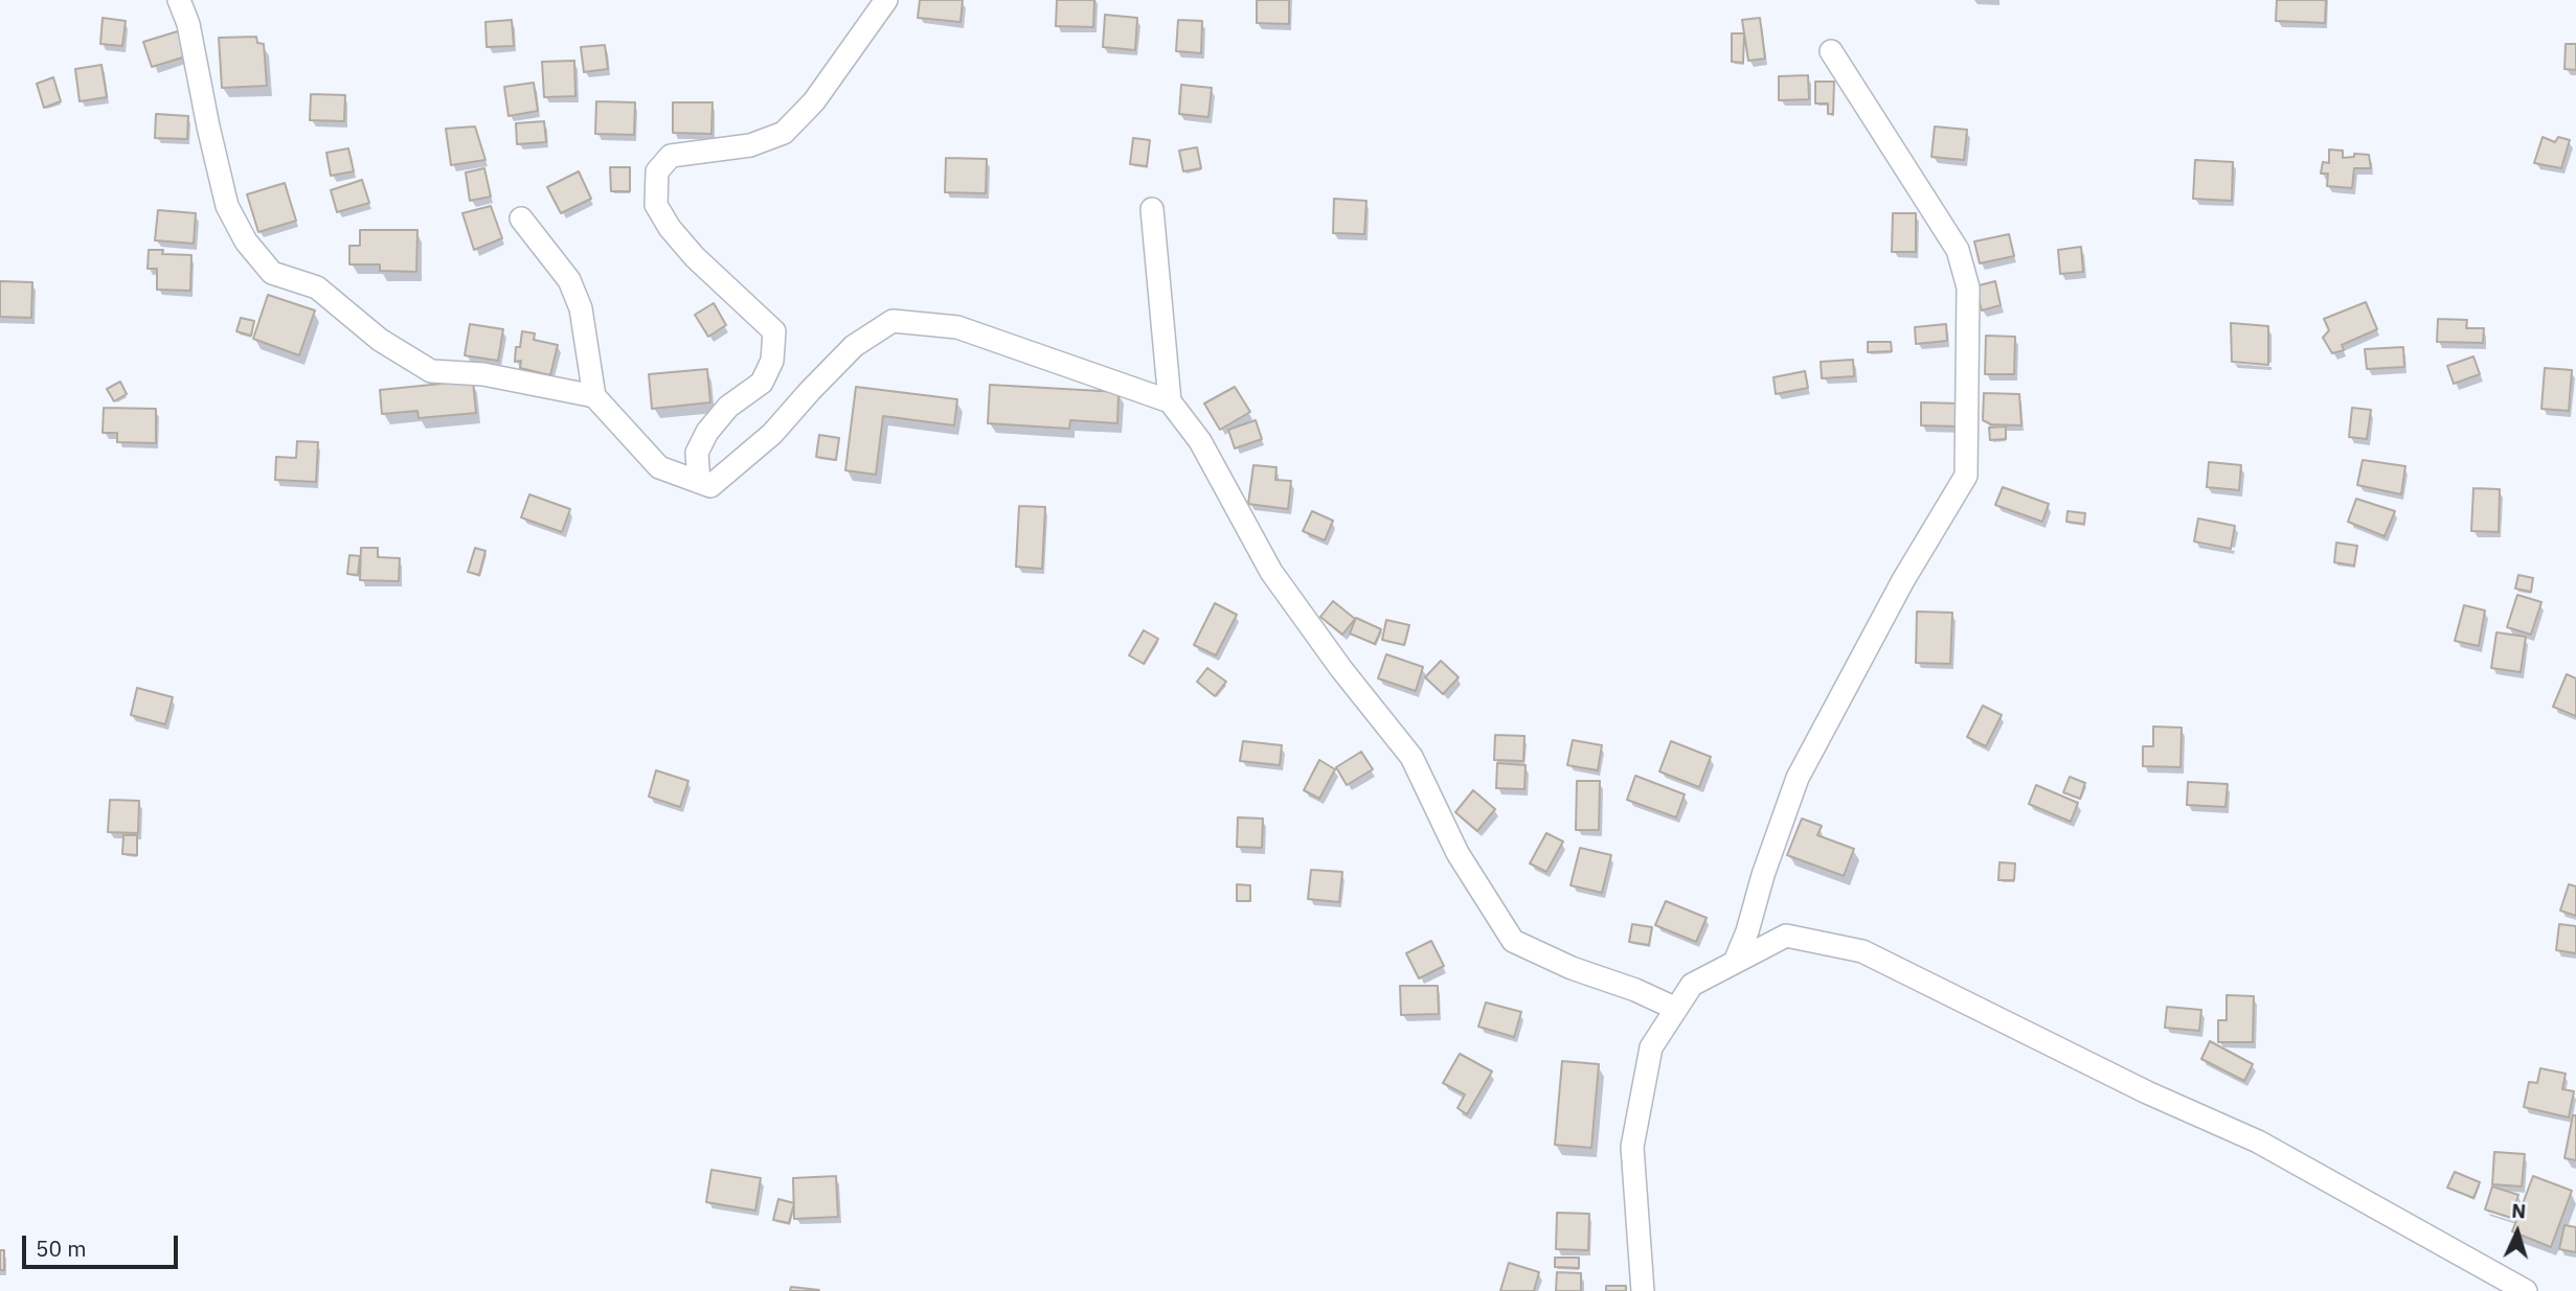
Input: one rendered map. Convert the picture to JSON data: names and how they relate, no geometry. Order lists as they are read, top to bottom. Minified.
{"scale_bar":"50 m","north":"top"}
